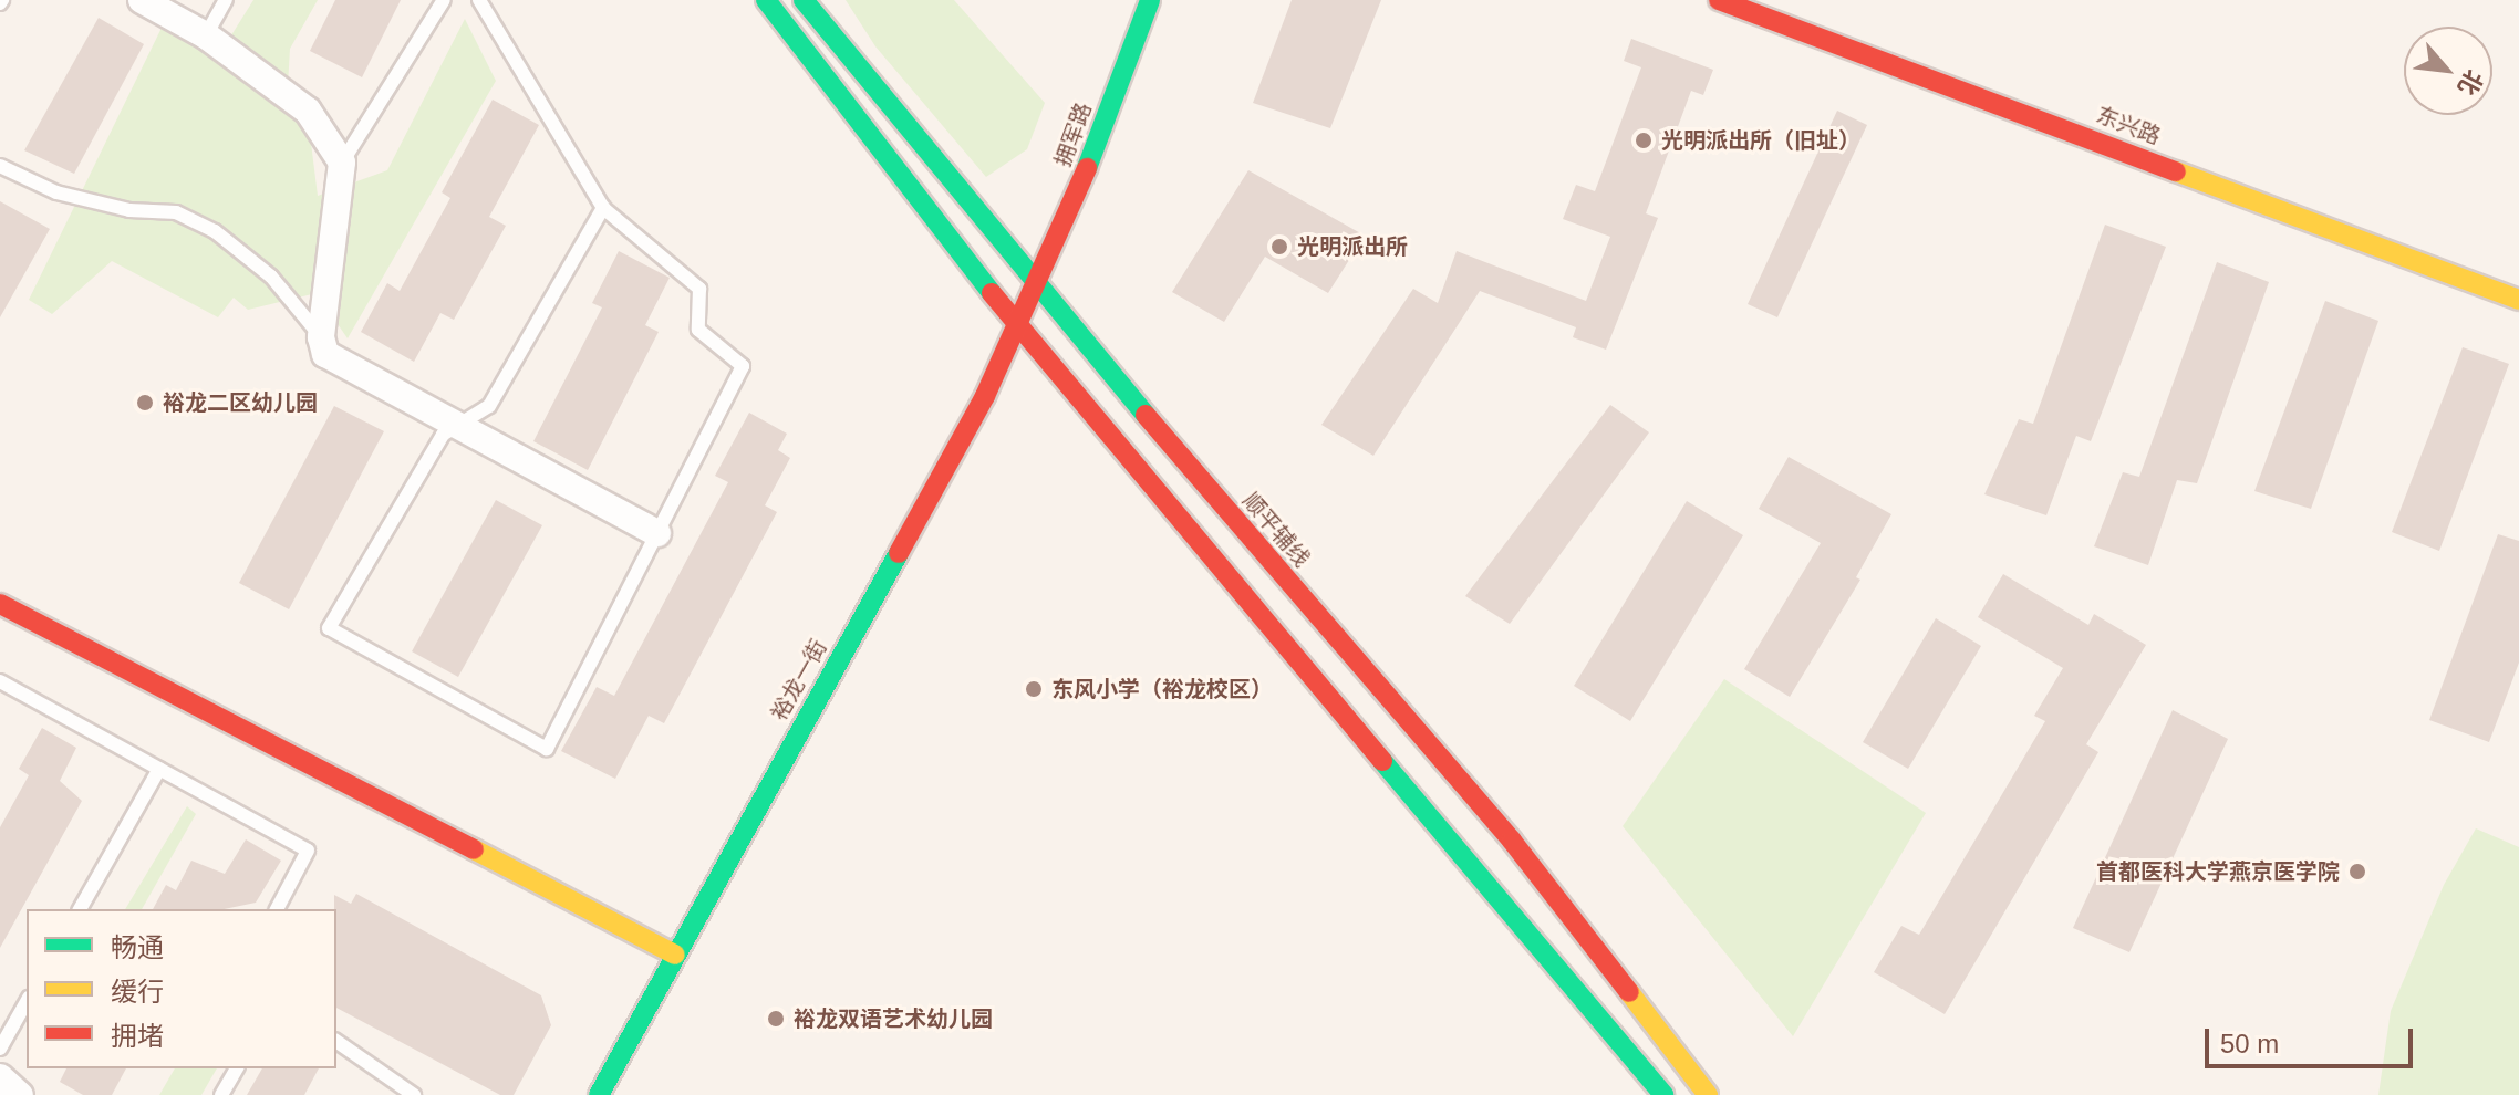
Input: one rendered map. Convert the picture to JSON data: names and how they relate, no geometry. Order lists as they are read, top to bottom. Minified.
{"streets":{"street":["东兴路","拥军路","顺平辅线","裕龙一街"]},"crossings":[["拥军路","顺平辅线"],["拥军路","裕龙一街"],["顺平辅线","裕龙一街"]],"places":["光明派出所（旧址）","光明派出所","裕龙二区幼儿园","东风小学（裕龙校区）","首都医科大学燕京医学院","裕龙双语艺术幼儿园"],"legend":["畅通","缓行","拥堵"],"scale_bar":"50 m","north":"bottom right"}
